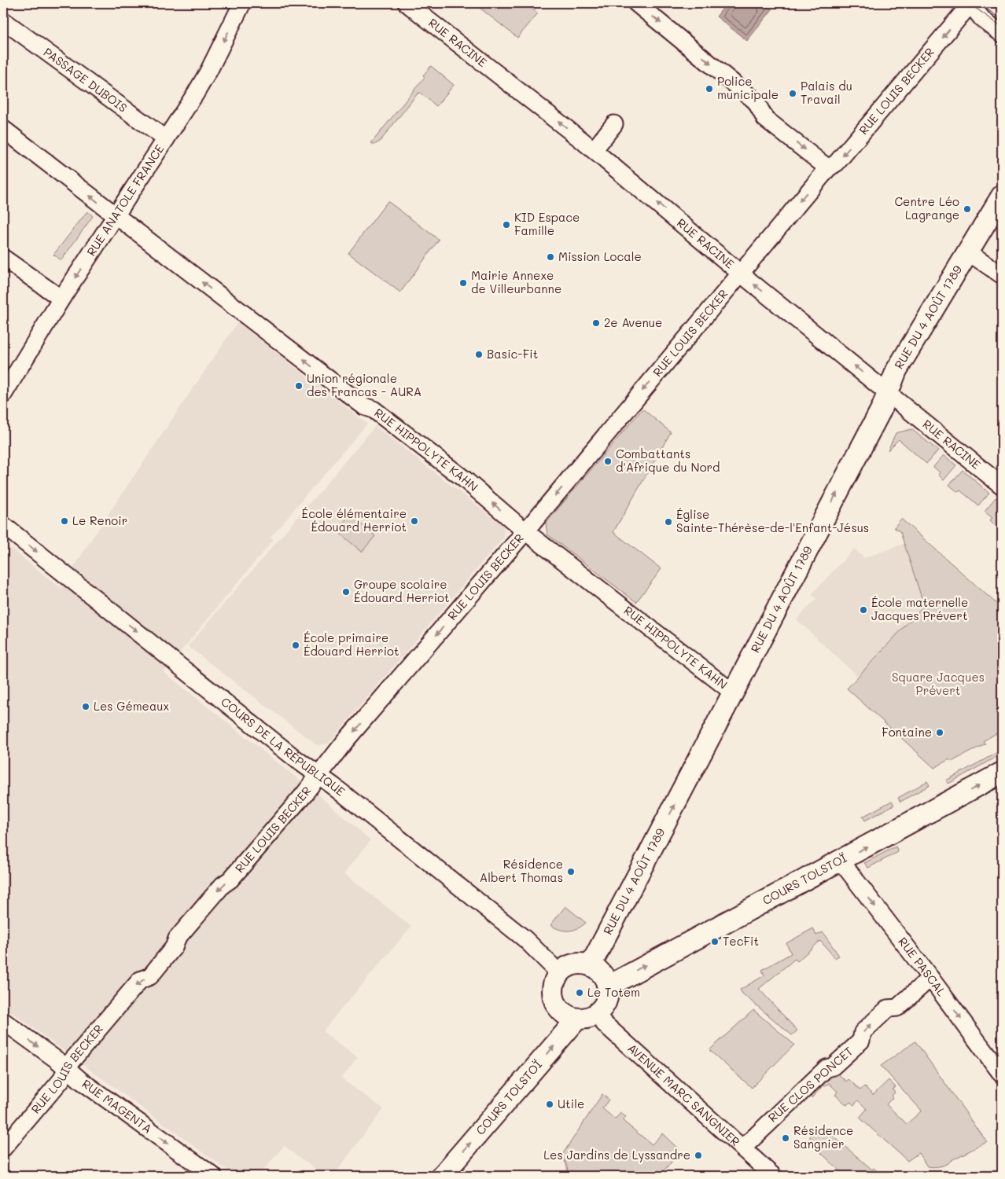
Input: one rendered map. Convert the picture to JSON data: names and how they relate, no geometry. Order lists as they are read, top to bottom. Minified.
{"streets":{"main road":["RUE DU 4 AOÛT 1789","COURS TOLSTOÏ"],"street":["RUE RACINE","PASSAGE DUBOIS","RUE LOUIS BECKER","RUE ANATOLE FRANCE","RUE HIPPOLYTE KAHN","COURS DE LA RÉPUBLIQUE","RUE PASCAL","RUE CLOS PONCET","AVENUE MARC SANGNIER","RUE MAGENTA"]},"crossings":[["RUE RACINE","RUE LOUIS BECKER"],["RUE RACINE","RUE DU 4 AOÛT 1789"],["PASSAGE DUBOIS","RUE ANATOLE FRANCE"],["RUE LOUIS BECKER","RUE HIPPOLYTE KAHN"],["RUE LOUIS BECKER","COURS DE LA RÉPUBLIQUE"],["RUE LOUIS BECKER","RUE MAGENTA"],["RUE ANATOLE FRANCE","RUE HIPPOLYTE KAHN"],["RUE DU 4 AOÛT 1789","RUE HIPPOLYTE KAHN"],["RUE DU 4 AOÛT 1789","COURS DE LA RÉPUBLIQUE"],["RUE DU 4 AOÛT 1789","COURS TOLSTOÏ"],["RUE DU 4 AOÛT 1789","AVENUE MARC SANGNIER"],["COURS DE LA RÉPUBLIQUE","COURS TOLSTOÏ"],["COURS DE LA RÉPUBLIQUE","AVENUE MARC SANGNIER"],["COURS TOLSTOÏ","RUE PASCAL"],["COURS TOLSTOÏ","AVENUE MARC SANGNIER"],["RUE PASCAL","RUE CLOS PONCET"],["RUE CLOS PONCET","AVENUE MARC SANGNIER"]],"one_way":["RUE LOUIS BECKER","RUE ANATOLE FRANCE","RUE DU 4 AOÛT 1789","RUE HIPPOLYTE KAHN","COURS DE LA RÉPUBLIQUE","COURS TOLSTOÏ","RUE PASCAL","RUE CLOS PONCET","RUE MAGENTA"],"parks":["Square Jacques Prévert"],"places":["Police municipale","Palais du Travail","Centre Léo Lagrange","KID Espace Famille","Mission Locale","Mairie Annexe de Villeurbanne","2e Avenue","Basic-Fit","Union régionale des Francas - AURA","Combattants d'Afrique du Nord","Le Renoir","École élémentaire Édouard Herriot","Église Sainte-Thérèse-de-l'Enfant-Jésus","Groupe scolaire Édouard Herriot","École maternelle Jacques Prévert","École primaire Édouard Herriot","Les Gémeaux","Fontaine","Résidence Albert Thomas","TecFit","Le Totem","Utile","Résidence Sangnier","Les Jardins de Lyssandre"]}
